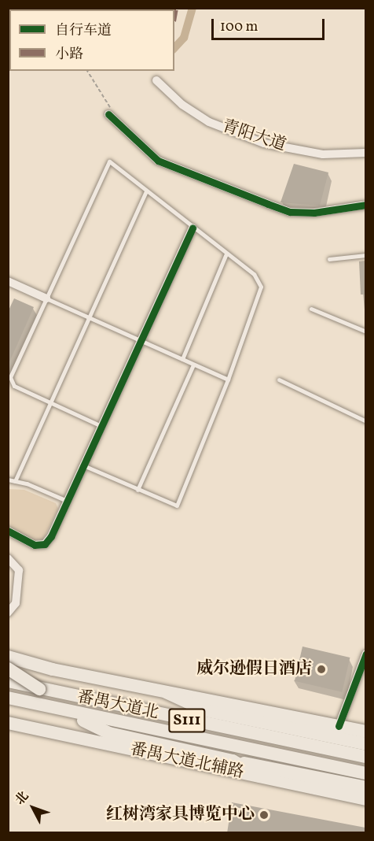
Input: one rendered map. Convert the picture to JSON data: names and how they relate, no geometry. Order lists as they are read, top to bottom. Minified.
{"streets":{"main road":["番禺大道北","S111","番禺大道北辅路"],"street":["青阳大道"]},"places":["威尔逊假日酒店","红树湾家具博览中心"],"legend":["自行车道","小路"],"scale_bar":"100 m","north":"top left"}
